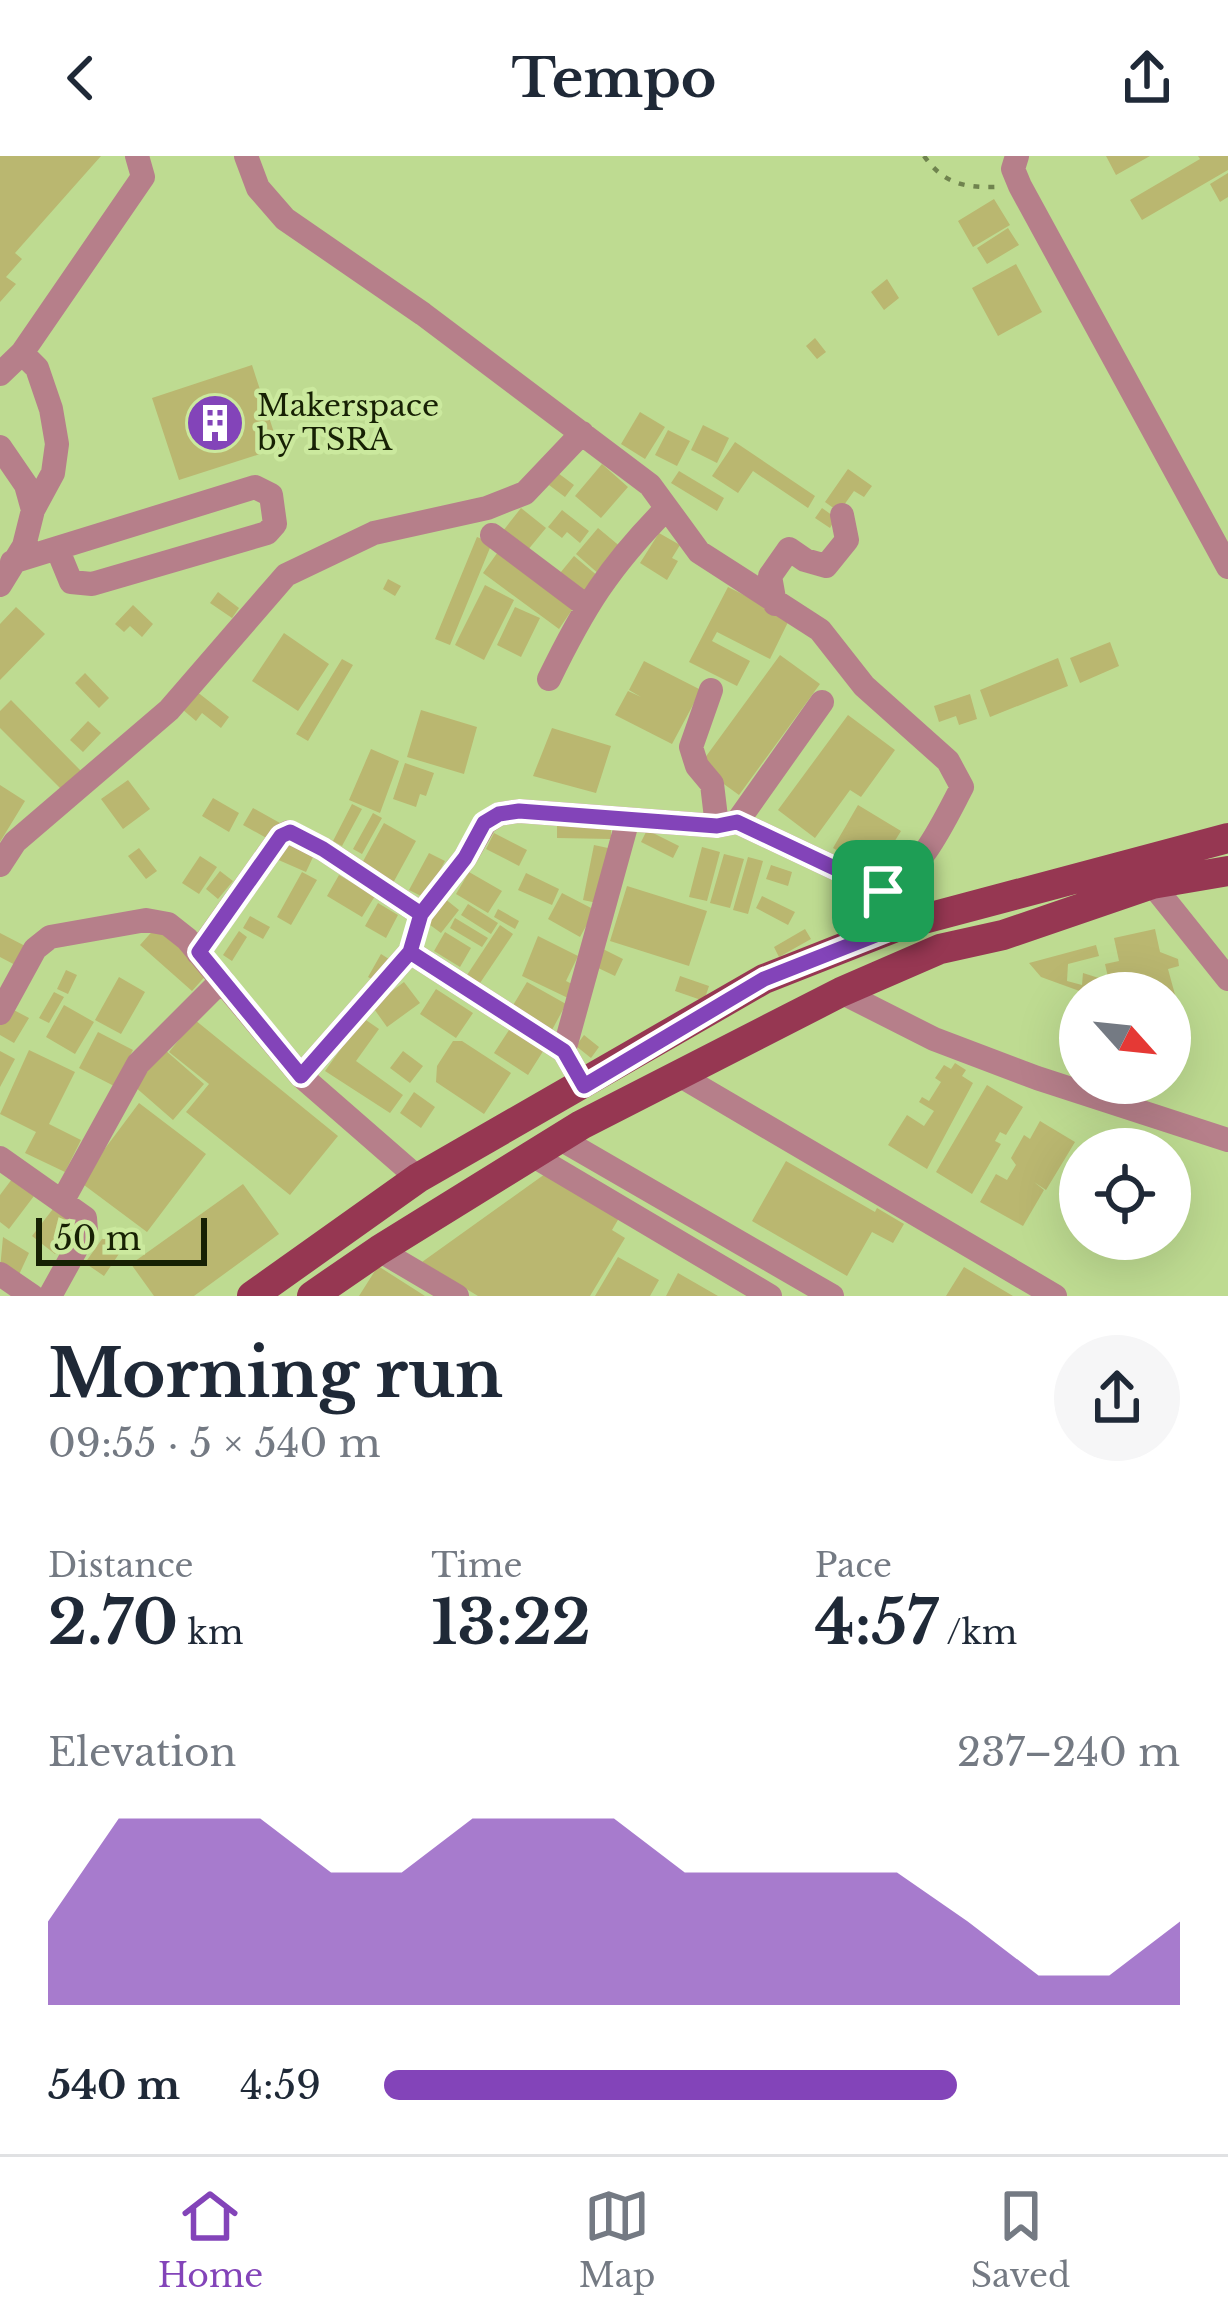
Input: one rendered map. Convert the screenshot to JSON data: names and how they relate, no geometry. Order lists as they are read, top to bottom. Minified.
{"places":{"building":["Makerspace by TSRA"]},"scale_bar":"50 m","north":"bottom right","page":{"header":"Tempo","scale":"50 m","heading":["Morning run","09:55 · 5 × 540 m"],"stats":[["Distance","2.70 km"],["Time","13:22"],["Pace","4:57 /km"]],"chart":["Elevation","237–240 m"],"list":[{"name":"540 m","note":"4:59"}],"tabs":["Home","Map","Saved"]}}
